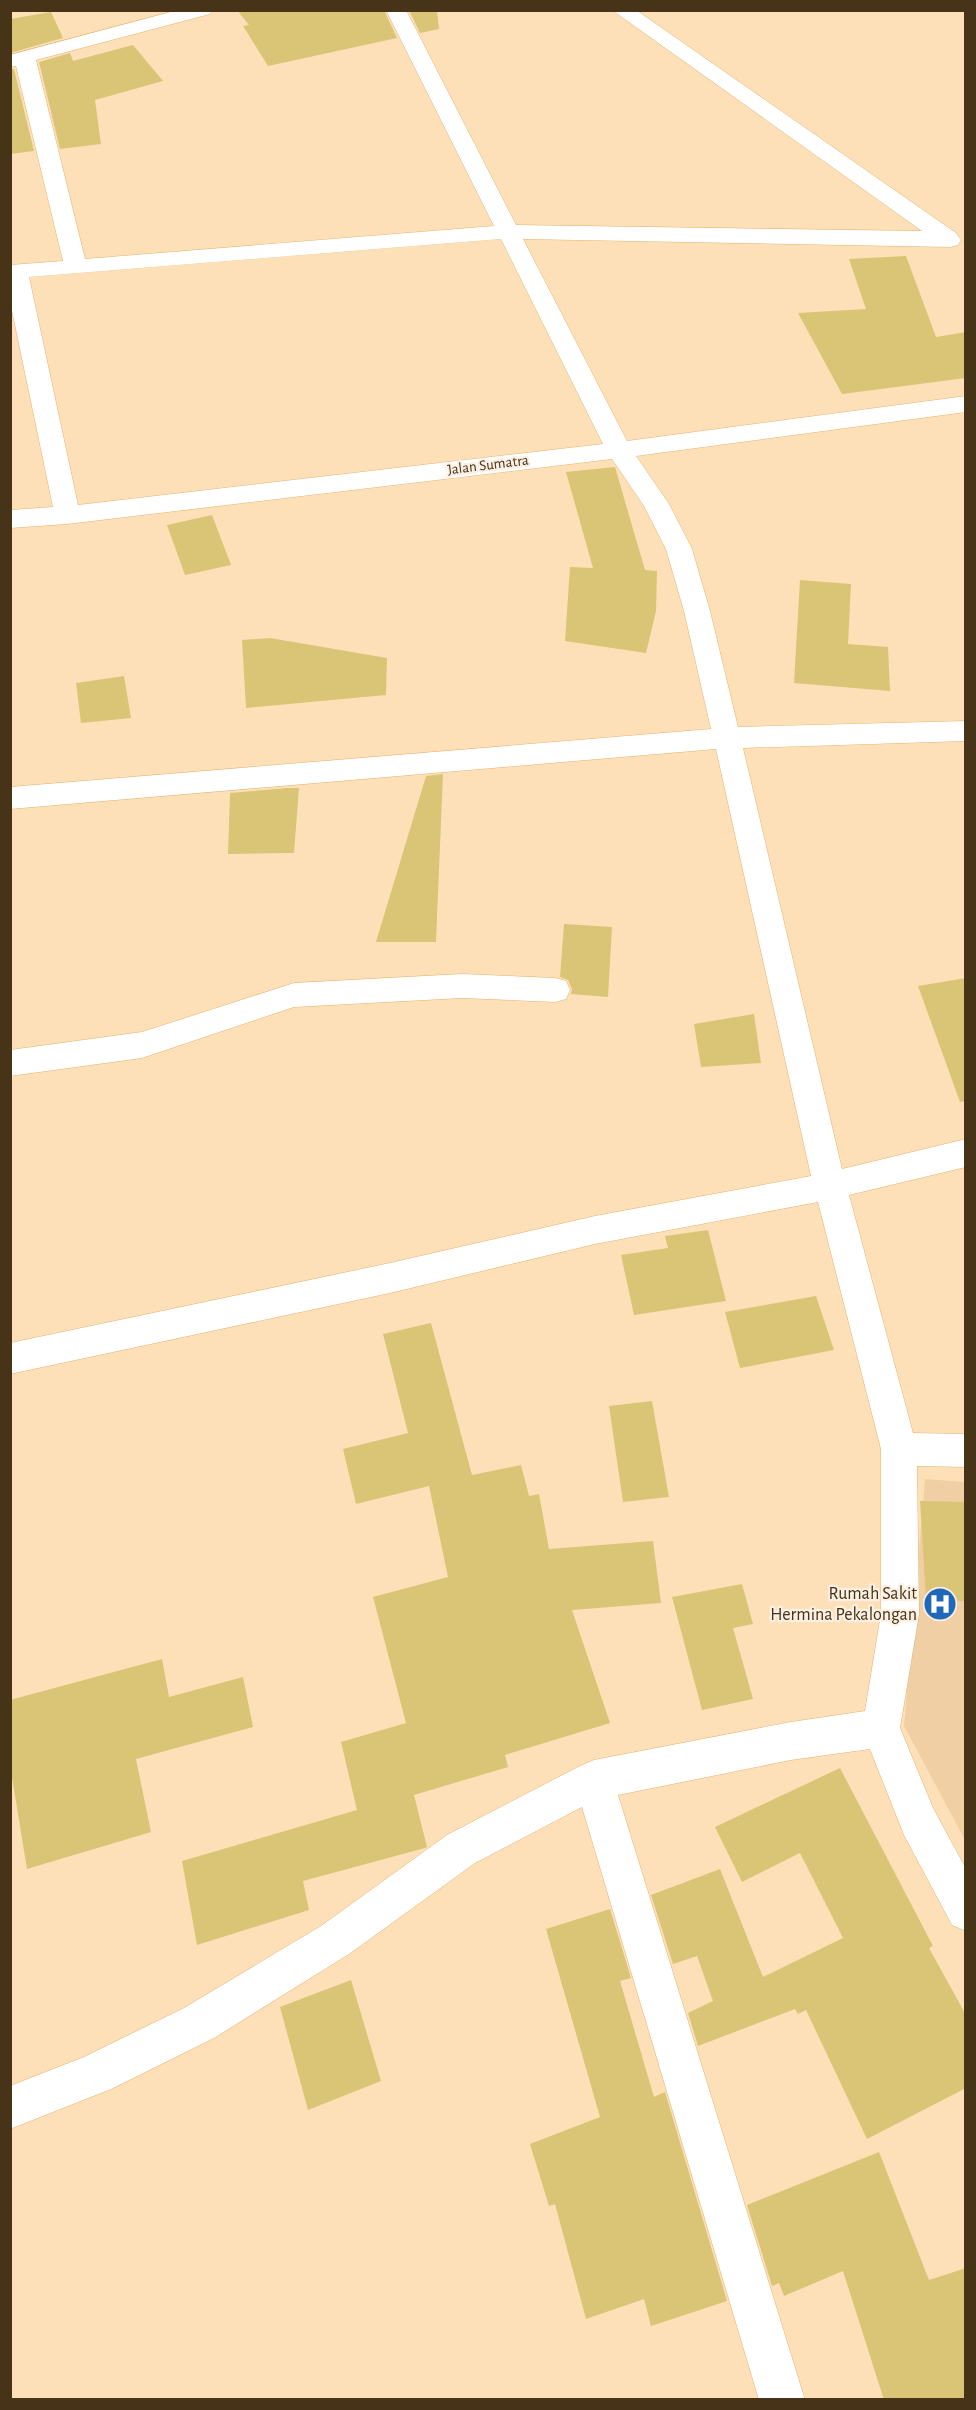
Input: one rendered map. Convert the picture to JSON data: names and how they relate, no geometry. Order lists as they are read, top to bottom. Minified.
{"streets":{"street":["Jalan Sumatra"]},"places":{"hospital":["Rumah Sakit Hermina Pekalongan"]}}
